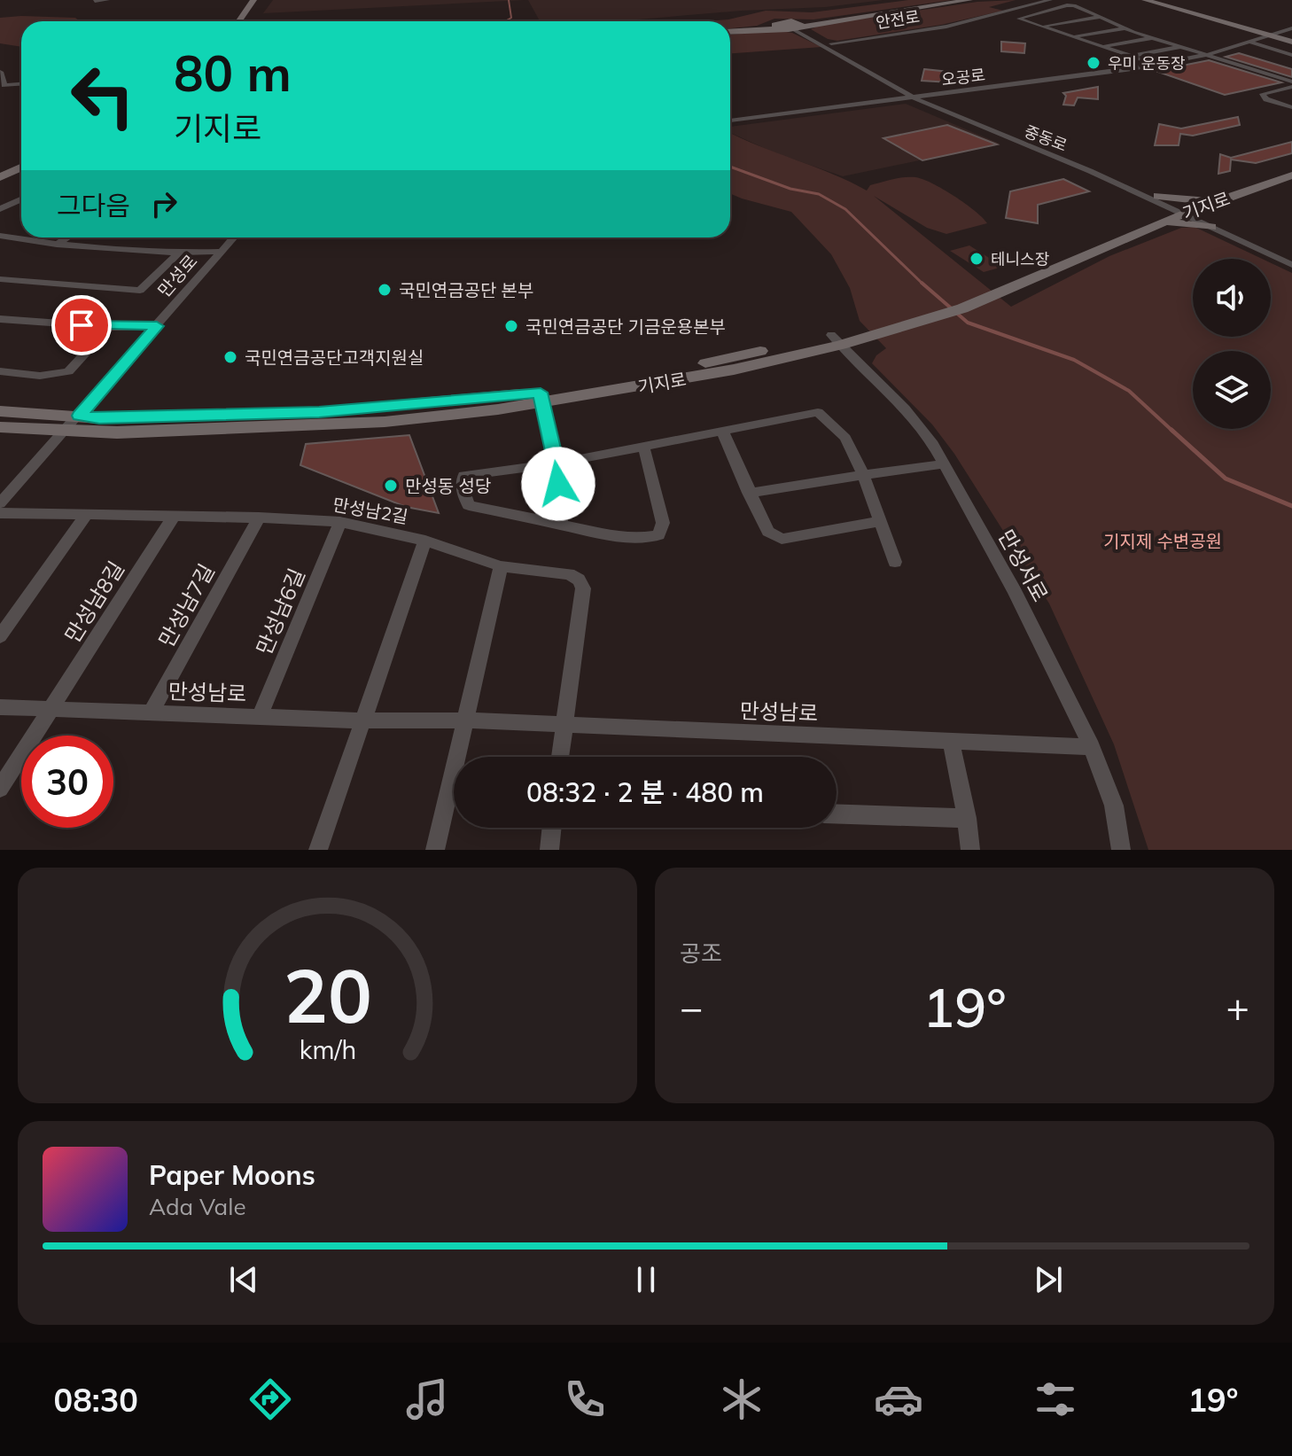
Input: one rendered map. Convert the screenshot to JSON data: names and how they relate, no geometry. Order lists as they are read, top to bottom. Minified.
{"streets":{"street":["안전로","오공로","중동로","기지로","만성로","만성남2길","만성서로","만성남8길","만성남7길","만성남6길","만성남로"]},"crossings":[["안전로","중동로"],["오공로","중동로"],["중동로","기지로"],["기지로","만성로"],["기지로","만성서로"],["만성남2길","만성남8길"],["만성남2길","만성남7길"],["만성남2길","만성남6길"],["만성남2길","만성남로"],["만성서로","만성남로"],["만성남8길","만성남로"],["만성남7길","만성남로"],["만성남6길","만성남로"]],"parks":["기지제 수변공원"],"places":["우미 운동장","테니스장","국민연금공단 본부","국민연금공단 기금운용본부","국민연금공단고객지원실","만성동 성당"],"page":{"turn":["80 m","기지로"],"then":"그다음","limit":"30","trip":"08:32 · 2 분 · 480 m","tile":"공조","heat":["−","19°","+"],"song":["Paper Moons","Ada Vale"],"tabs":["08:30","19°"],"gauge":["20","km/h"]}}
